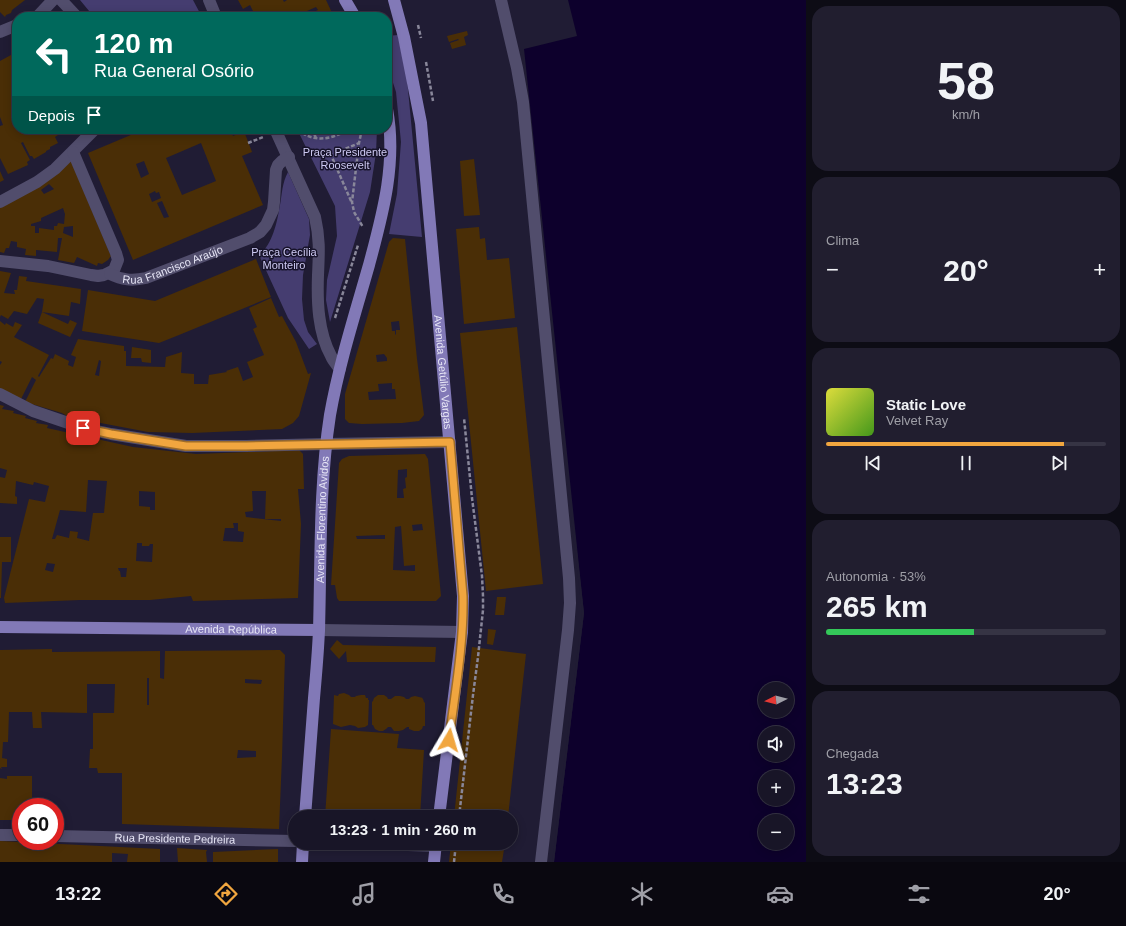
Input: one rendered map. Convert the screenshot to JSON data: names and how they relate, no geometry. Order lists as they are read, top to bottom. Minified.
{"streets":{"main road":["Avenida Getúlio Vargas","Avenida Florentino Avidos","Avenida República"],"street":["Rua Francisco Araújo","Rua Presidente Pedreira"]},"crossings":[["Avenida Getúlio Vargas","Avenida República"],["Avenida Florentino Avidos","Avenida República"]],"parks":["Praça Presidente Roosevelt","Praça Cecília Monteiro"],"north":"left","page":{"tile":[["58","km/h"],"Clima",["Autonomia · 53%","265 km"],["Chegada","13:23"]],"turn":["120 m","Rua General Osório"],"then":"Depois","heat":["−","20°","+"],"song":["Static Love","Velvet Ray"],"map_buttons":["+","−"],"limit":"60","trip":"13:23 · 1 min · 260 m","tabs":["13:22","20°"]}}
